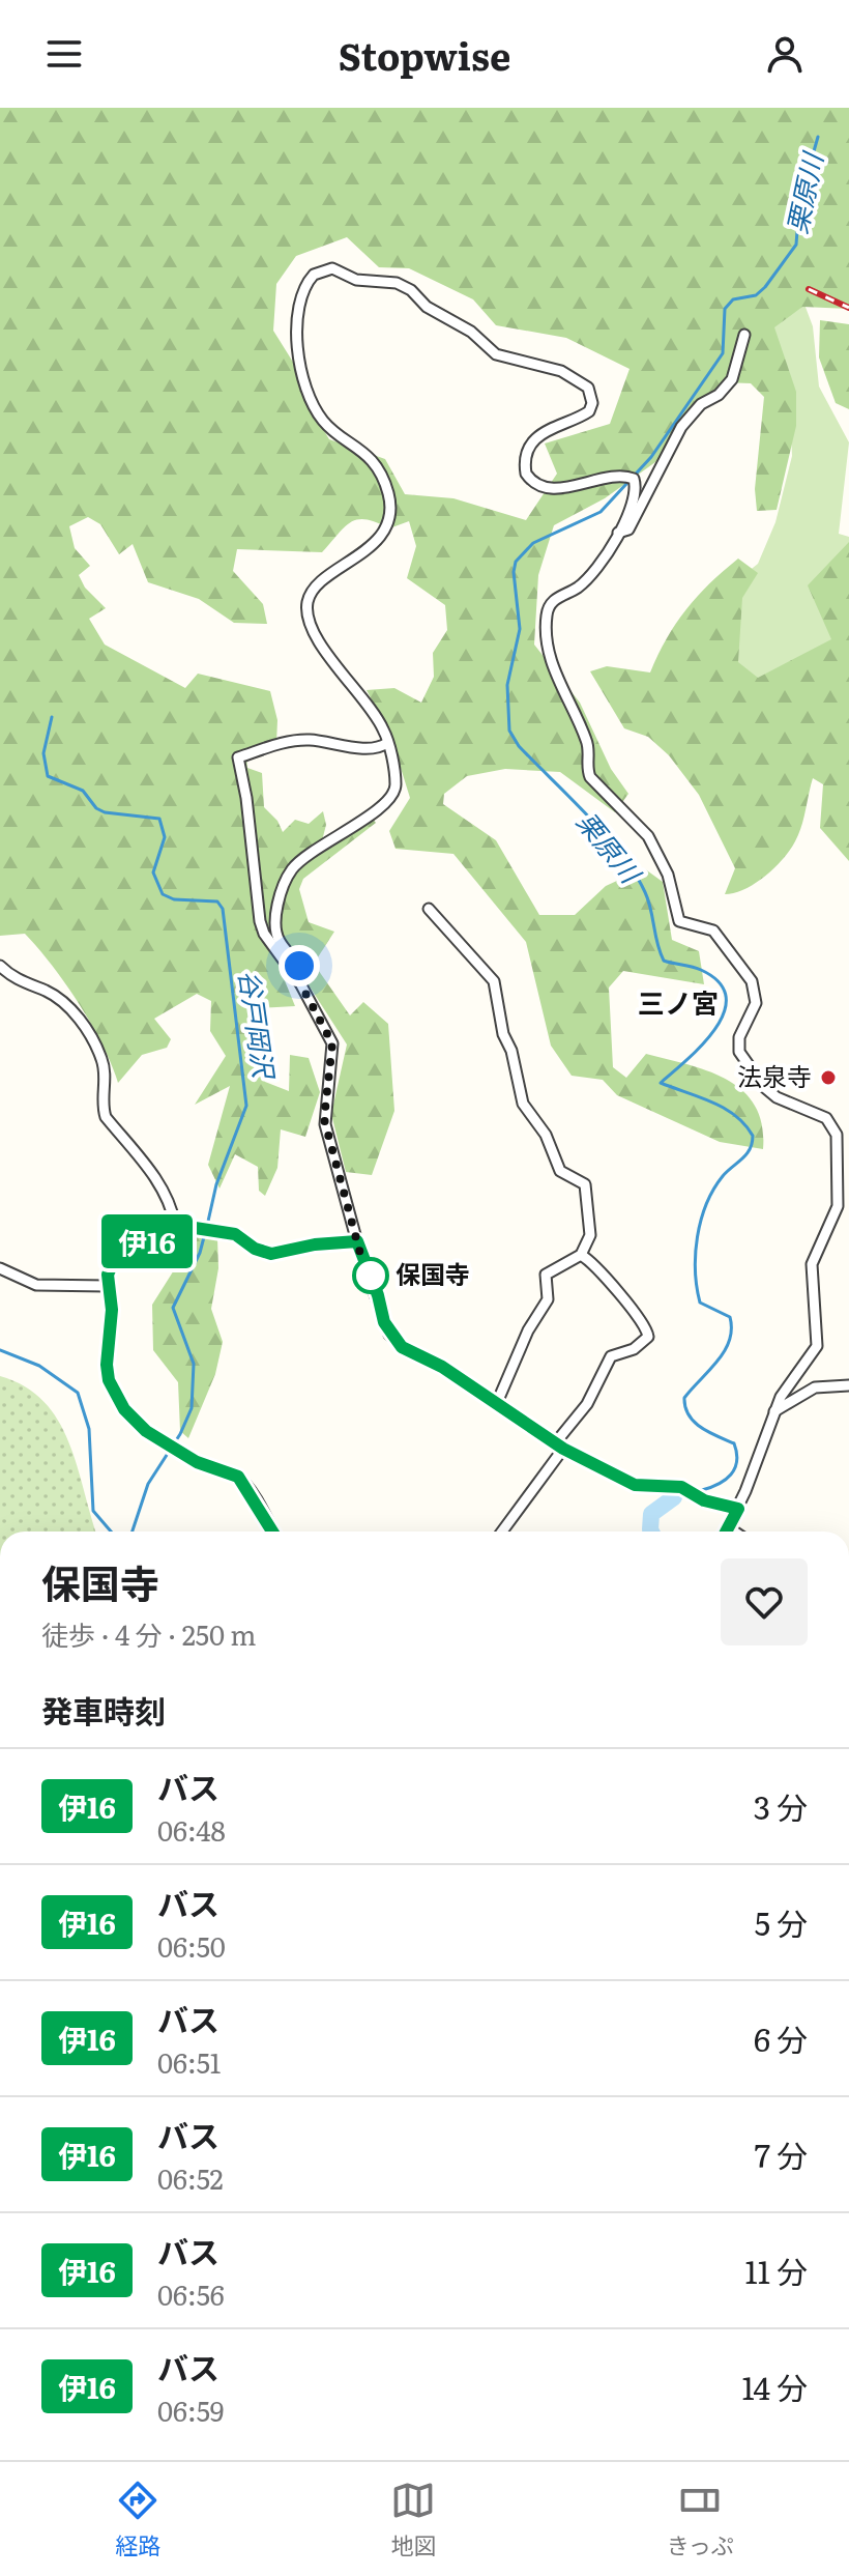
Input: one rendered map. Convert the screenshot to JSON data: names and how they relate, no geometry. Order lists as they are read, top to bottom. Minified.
{"districts":["三ノ宮"],"water":["栗原川","谷戸岡沢"],"places":["法泉寺","保国寺"],"lines":["bus line 伊16"],"page":{"header":"Stopwise","on_map":"伊16","heading":[["保国寺","徒歩 · 4 分 · 250 m"],"発車時刻"],"list":[{"mark":"伊16","name":"バス","note":"06:48","value":"3 分"},{"mark":"伊16","name":"バス","note":"06:50","value":"5 分"},{"mark":"伊16","name":"バス","note":"06:51","value":"6 分"},{"mark":"伊16","name":"バス","note":"06:52","value":"7 分"},{"mark":"伊16","name":"バス","note":"06:56","value":"11 分"},{"mark":"伊16","name":"バス","note":"06:59","value":"14 分"}],"tabs":["経路","地図","きっぷ"]}}
